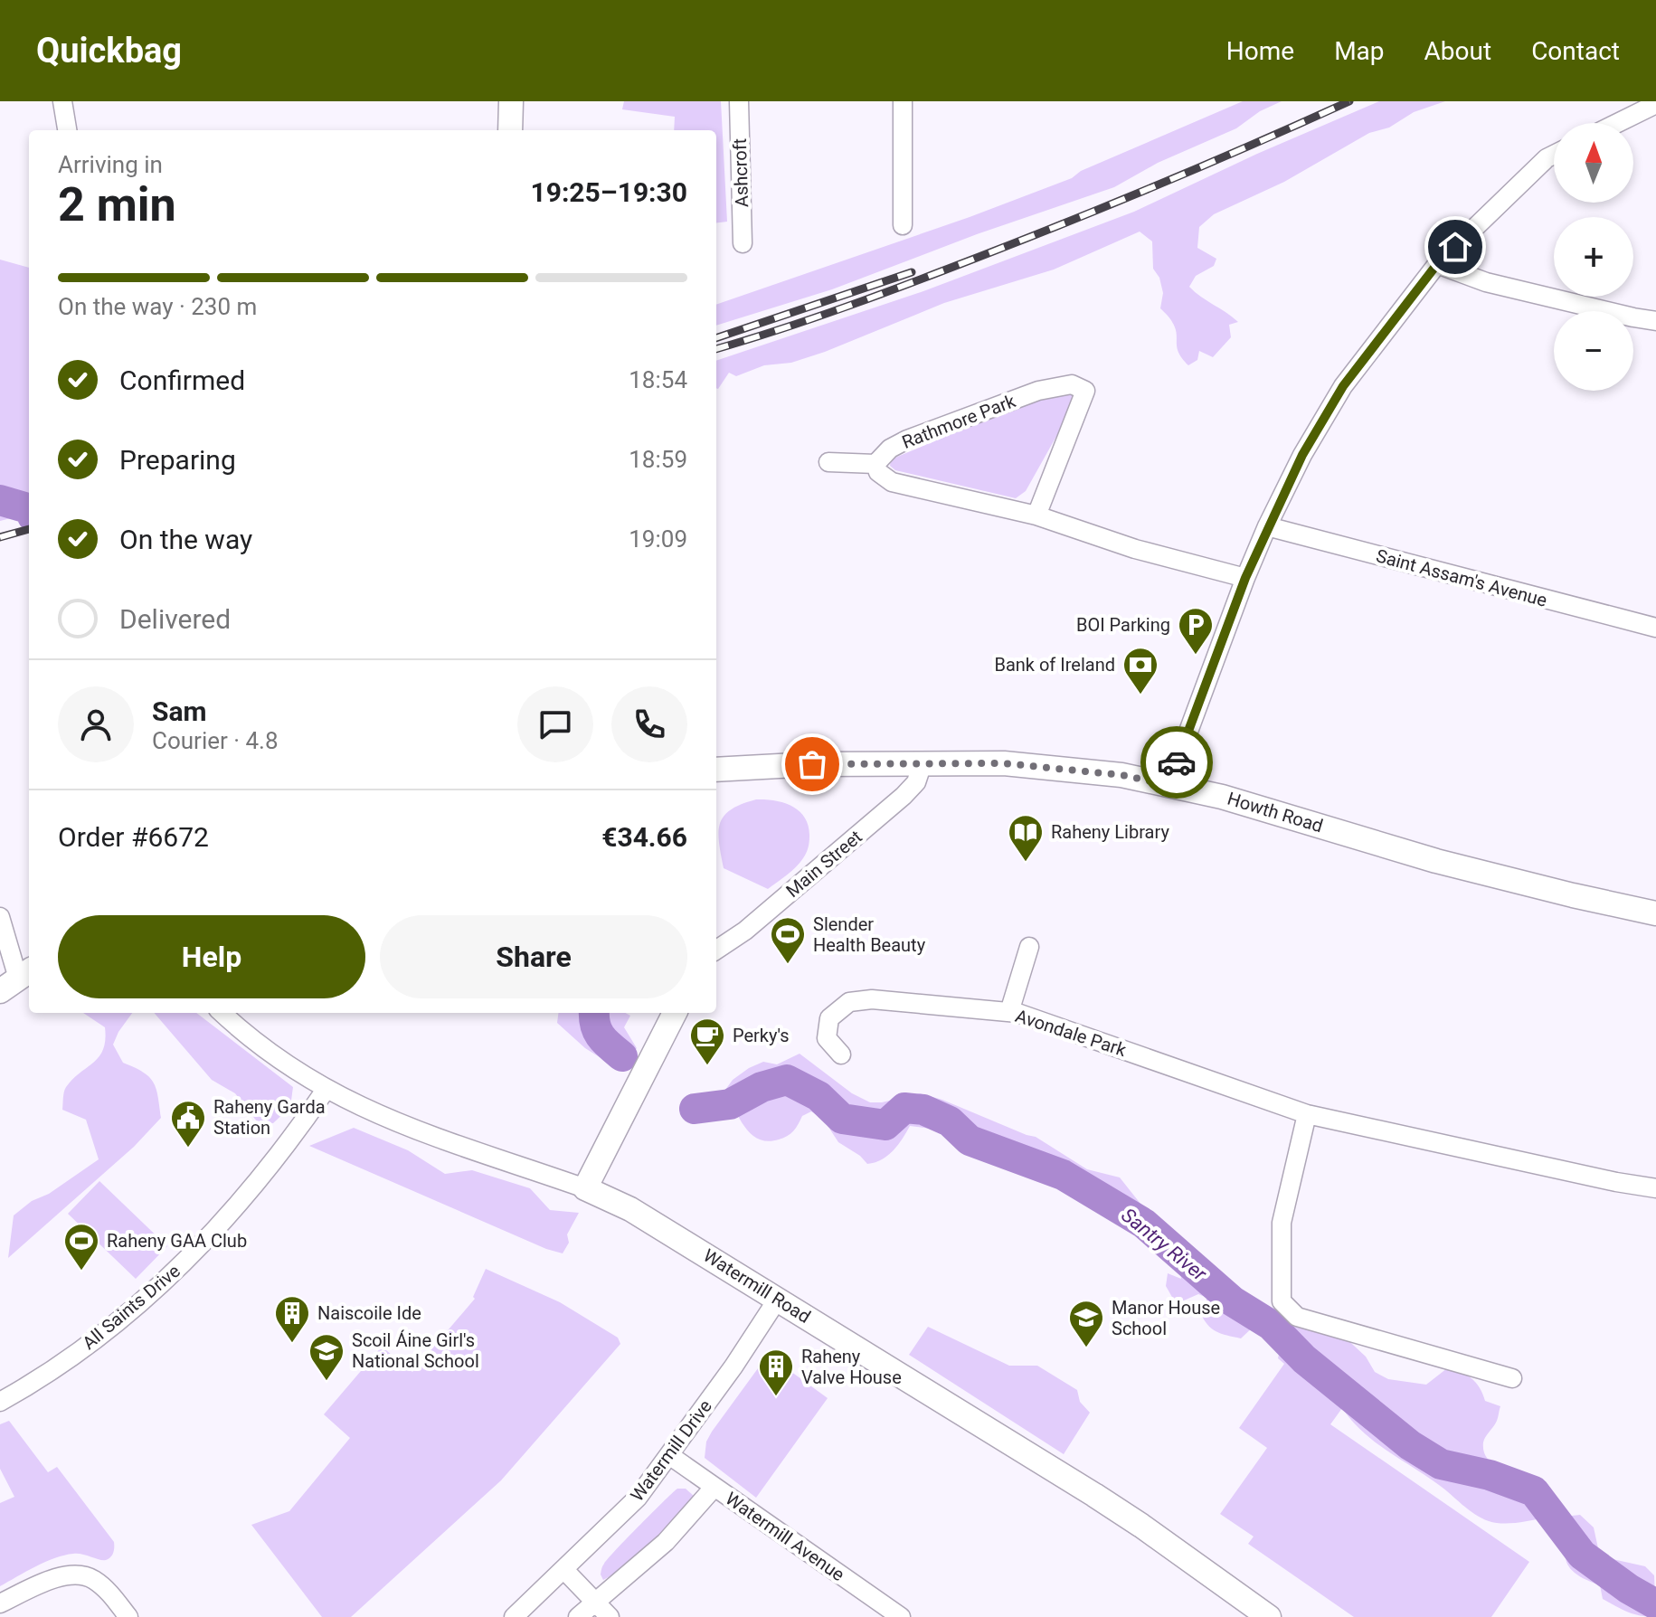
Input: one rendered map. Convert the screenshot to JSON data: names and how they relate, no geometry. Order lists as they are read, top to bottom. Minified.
{"streets":{"main road":["Howth Road","Watermill Road"],"street":["Ashcroft","Rathmore Park","Saint Assam's Avenue","Main Street","Avondale Park","All Saints Drive","Watermill Drive","Watermill Avenue"]},"crossings":[["Howth Road","Main Street"],["Watermill Road","All Saints Drive"],["Watermill Road","Watermill Drive"],["Watermill Drive","Watermill Avenue"]],"water":["Santry River"],"places":{"parking":["BOI Parking"],"bank":["Bank of Ireland"],"library":["Raheny Library"],"sports":["Slender Health Beauty","Raheny GAA Club"],"cafe":["Perky's"],"public building":["Raheny Garda Station"],"building":["Naiscoile Ide","Raheny Valve House"],"school or university":["Manor House School","Scoil Áine Girl's National School"]},"north":"top","page":{"header":"Quickbag","nav":["Home","Map","About","Contact"],"map_buttons":["+","−"],"heading":["2 min","Arriving in","19:25–19:30"],"panel":["Sam","Courier · 4.8","Order #6672","€34.66"],"bar":"On the way · 230 m","list":[["Confirmed","18:54"],["Preparing","18:59"],["On the way","19:09"],"Delivered"],"buttons":["Help","Share"]}}
